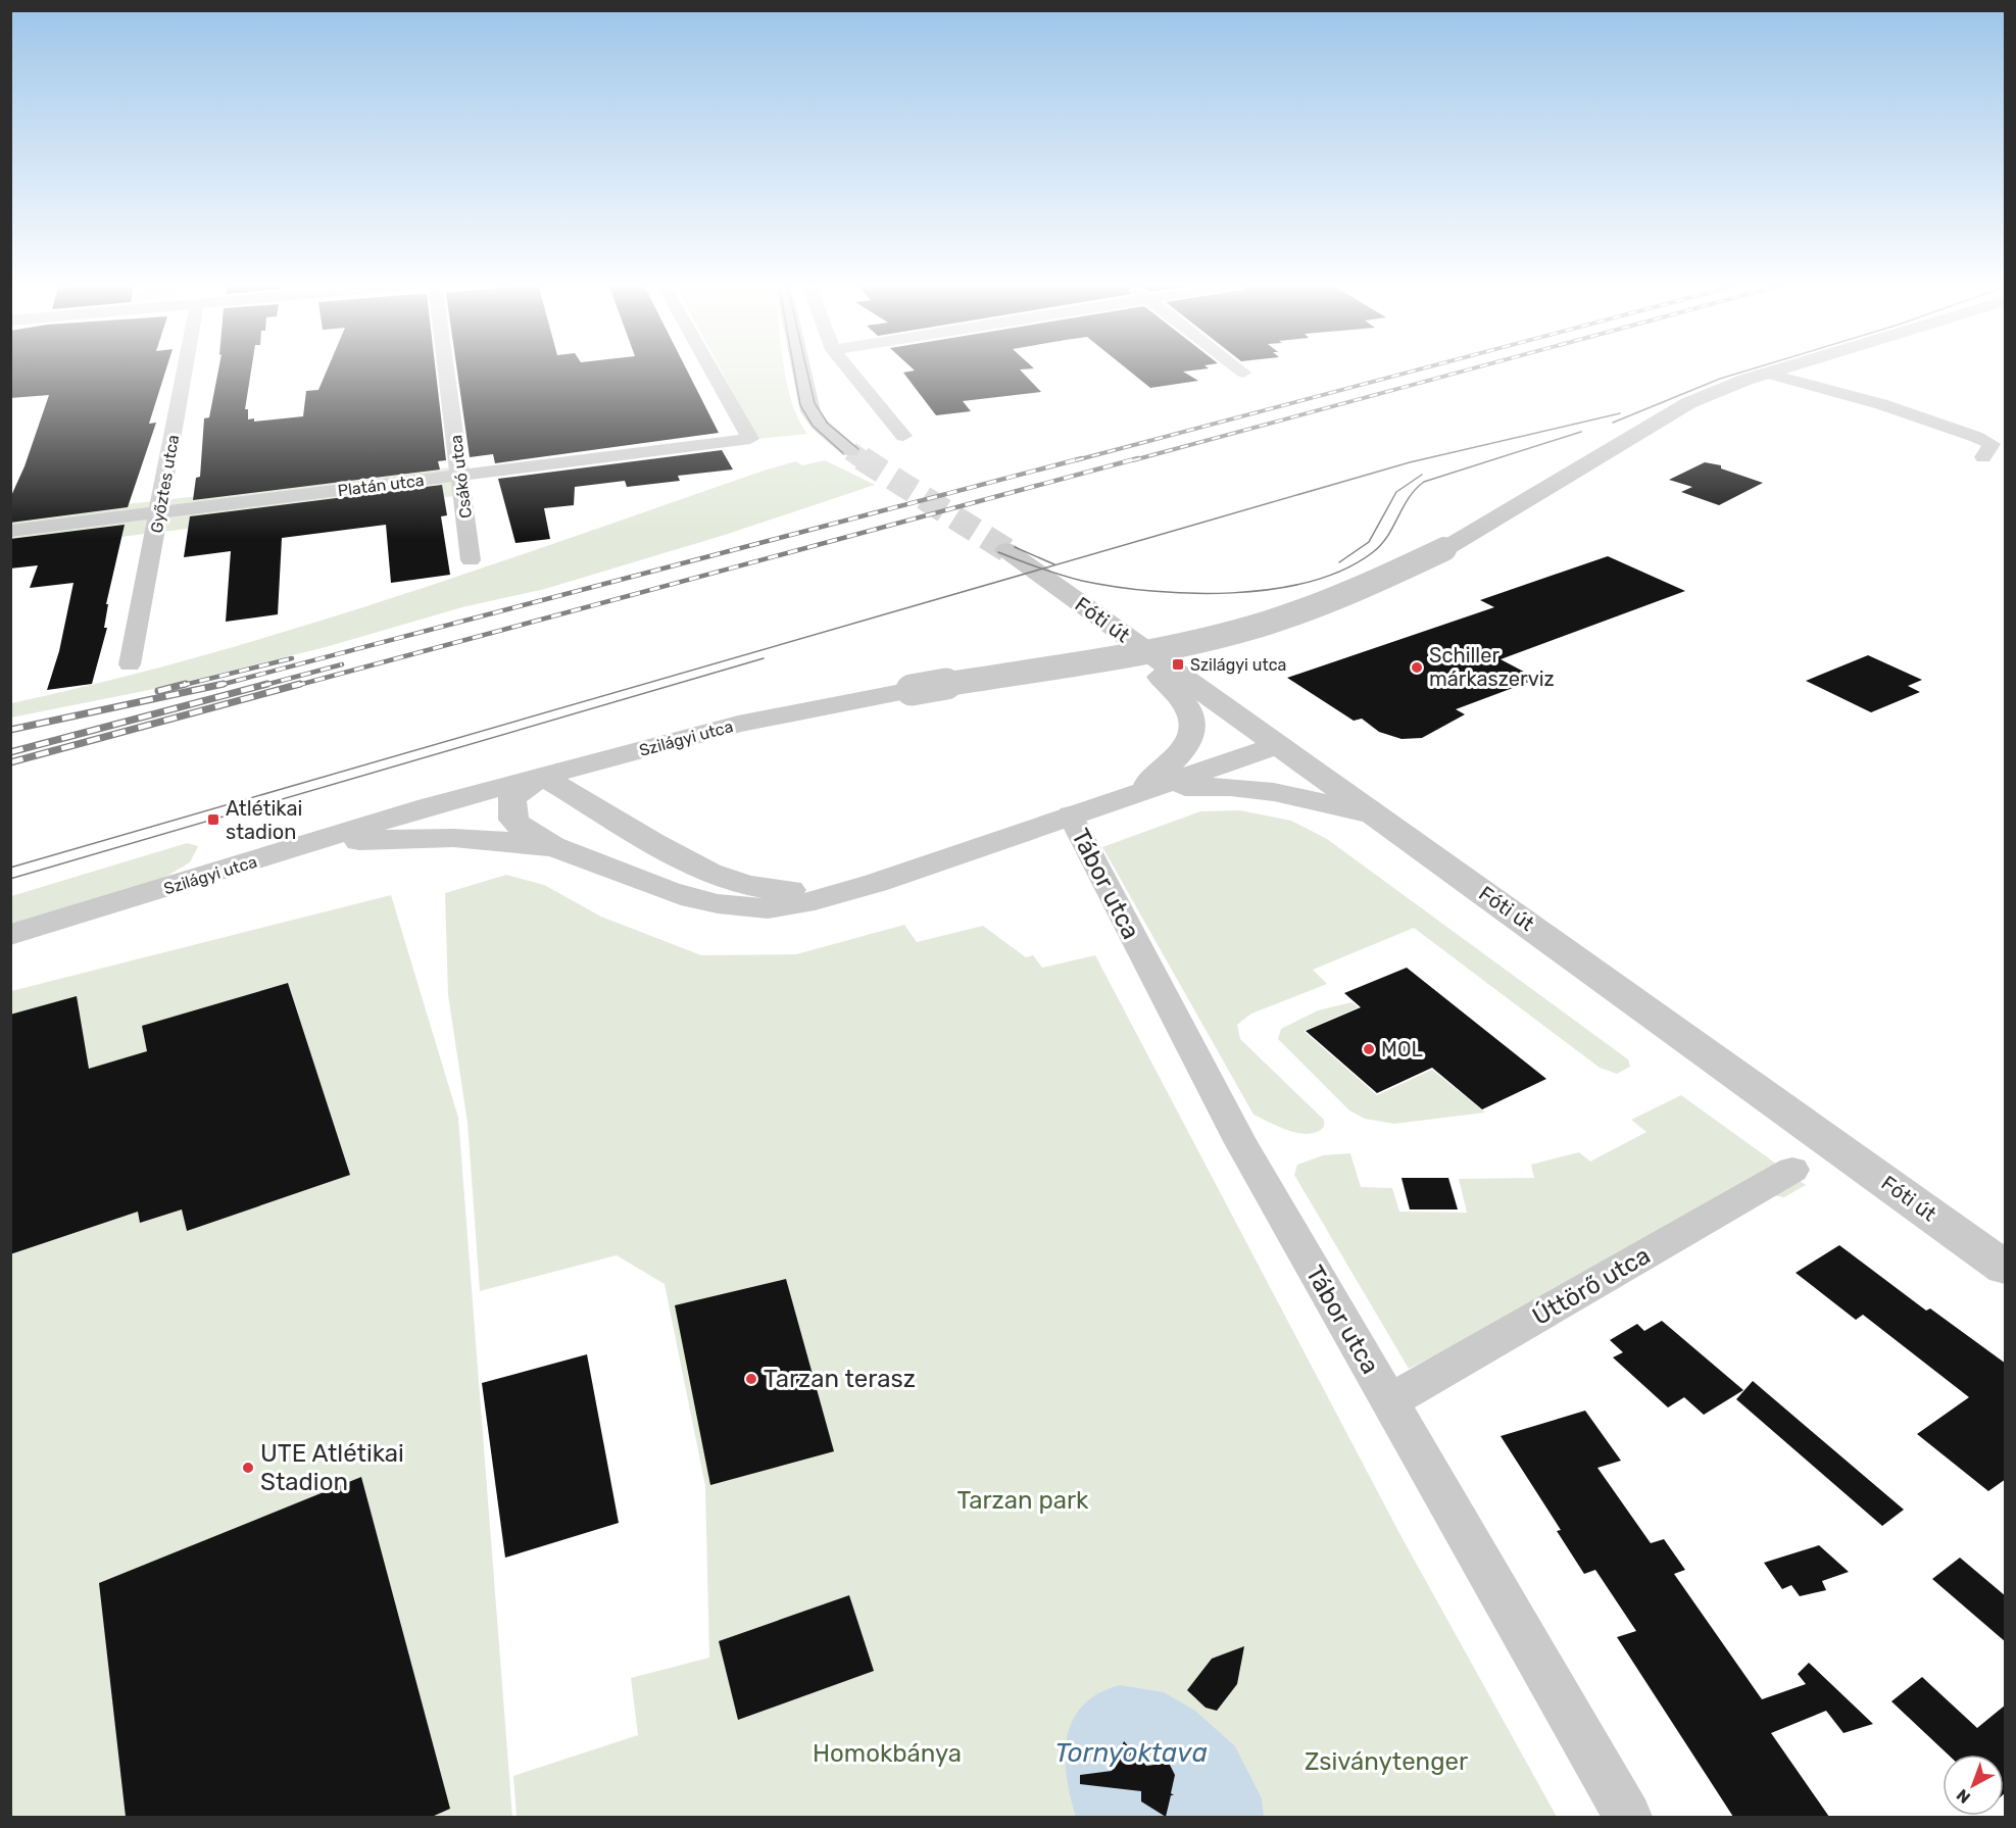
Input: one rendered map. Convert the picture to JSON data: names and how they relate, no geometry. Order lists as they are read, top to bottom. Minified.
{"streets":{"street":["Csákó utca","Győztes utca","Platán utca","Fóti út","Szilágyi utca","Tábor utca","Úttörő utca"]},"crossings":[["Csákó utca","Platán utca"],["Győztes utca","Platán utca"],["Tábor utca","Úttörő utca"]],"water":["Tornyoktava"],"parks":["Tarzan park","Homokbánya","Zsiványtenger"],"places":{"transit":["Szilágyi utca","Atlétikai stadion"],"other":["Schiller márkaszerviz","MOL","Tarzan terasz","UTE Atlétikai Stadion"]},"north":"bottom left"}
